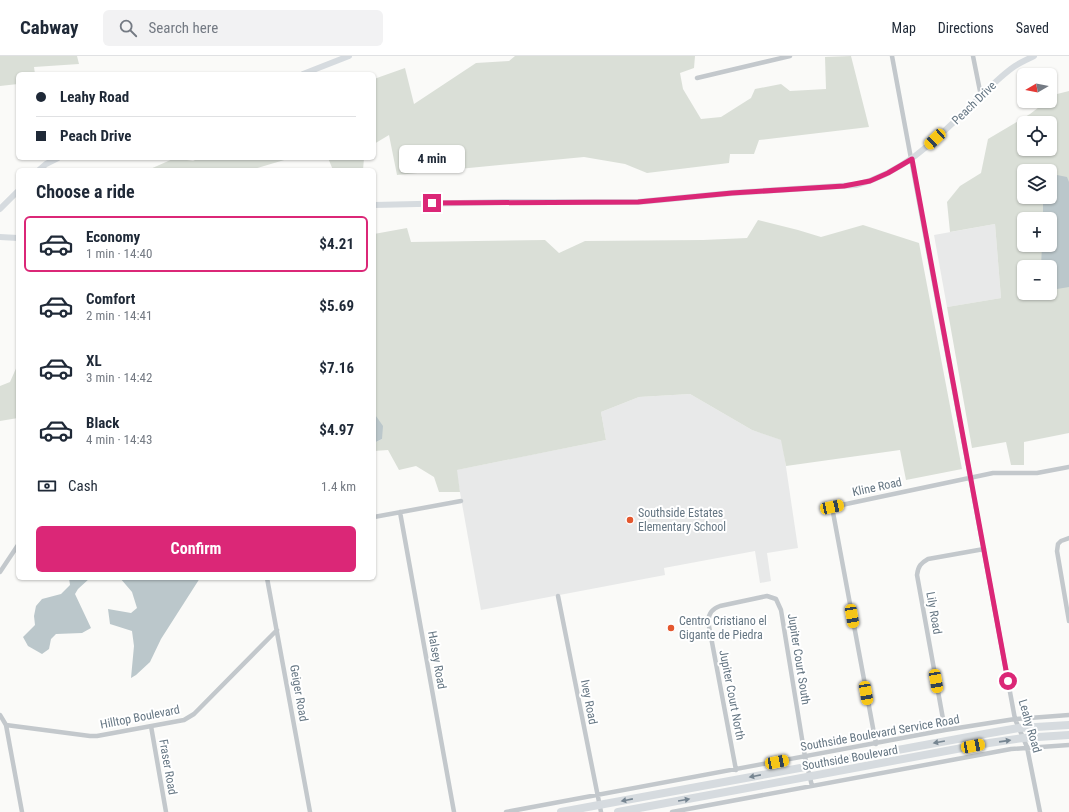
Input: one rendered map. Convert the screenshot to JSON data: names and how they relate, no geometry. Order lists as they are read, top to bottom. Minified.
{"streets":{"highway":["Southside Boulevard"],"main road":["Peach Drive"],"street":["Kline Road","Lily Road","Jupiter Court South","Halsey Road","Geiger Road","Jupiter Court North","Ivey Road","Hilltop Boulevard","Leahy Road","Southside Boulevard Service Road","Fraser Road"]},"crossings":[["Peach Drive","Leahy Road"],["Kline Road","Leahy Road"],["Kline Road","Southside Boulevard Service Road"],["Lily Road","Leahy Road"],["Lily Road","Southside Boulevard Service Road"],["Jupiter Court South","Jupiter Court North"],["Jupiter Court South","Southside Boulevard Service Road"],["Jupiter Court South","Southside Boulevard"],["Geiger Road","Hilltop Boulevard"],["Jupiter Court North","Southside Boulevard Service Road"],["Ivey Road","Southside Boulevard Service Road"],["Ivey Road","Southside Boulevard"],["Hilltop Boulevard","Fraser Road"],["Leahy Road","Southside Boulevard Service Road"],["Leahy Road","Southside Boulevard"]],"places":["Southside Estates Elementary School","Centro Cristiano el Gigante de Piedra"],"north":"left","page":{"header":"Cabway","search":"Search here","nav":["Map","Directions","Saved"],"map_buttons":["+","−"],"banner":["Leahy Road","Peach Drive"],"bubble":"4 min","heading":"Choose a ride","list":[{"name":"Economy","note":"1 min · 14:40","value":"$4.21"},{"name":"Comfort","note":"2 min · 14:41","value":"$5.69"},{"name":"XL","note":"3 min · 14:42","value":"$7.16"},{"name":"Black","note":"4 min · 14:43","value":"$4.97"}],"pay":["Cash","1.4 km"],"buttons":"Confirm"}}
